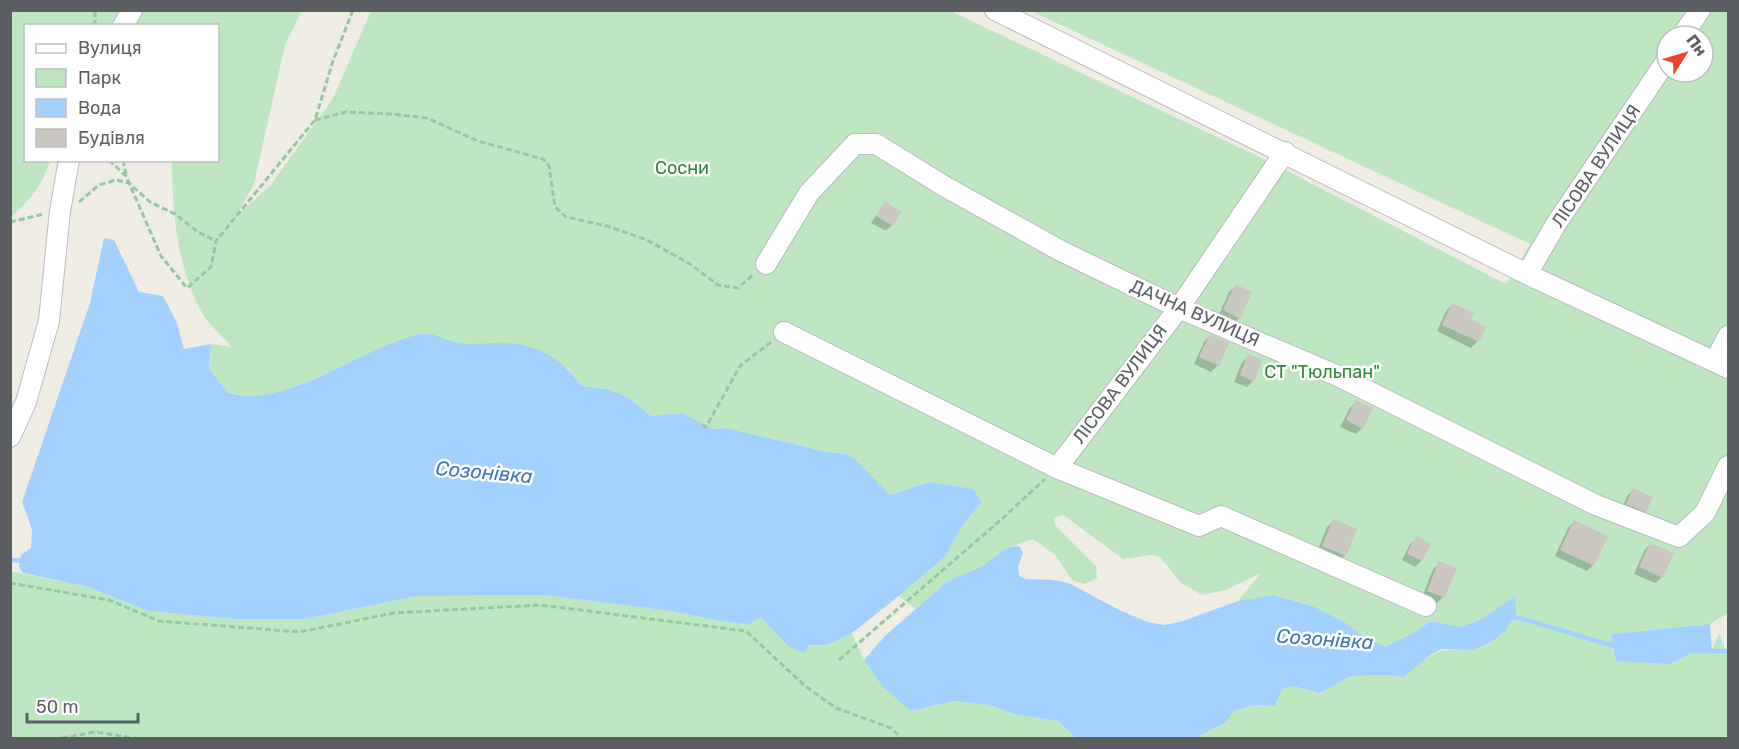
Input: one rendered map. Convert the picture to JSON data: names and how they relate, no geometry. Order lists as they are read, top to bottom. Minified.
{"streets":{"street":["ЛІСОВА ВУЛИЦЯ","ДАЧНА ВУЛИЦЯ"]},"crossings":[["ЛІСОВА ВУЛИЦЯ","ДАЧНА ВУЛИЦЯ"]],"water":["Созонівка"],"parks":["Сосни","СТ \"Тюльпан\""],"legend":["Вулиця","Парк","Вода","Будівля"],"scale_bar":"50 m","north":"top right"}
